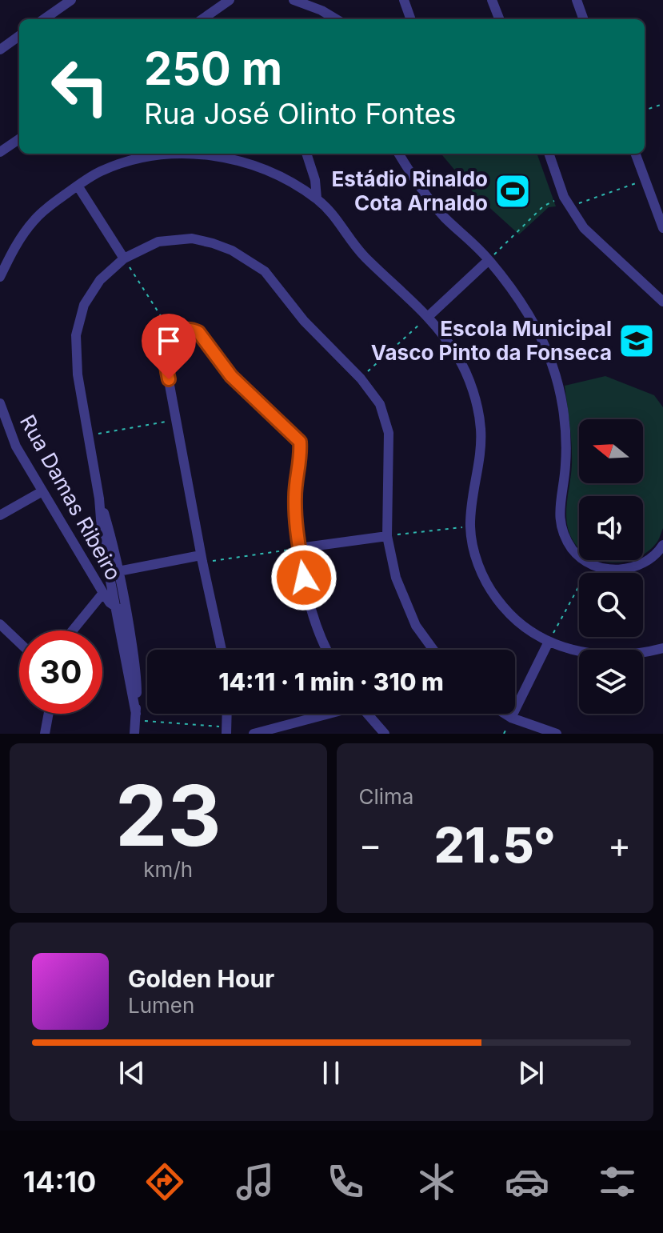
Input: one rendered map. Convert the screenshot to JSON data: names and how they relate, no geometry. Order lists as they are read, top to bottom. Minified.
{"streets":{"street":["Rua Damas Ribeiro"]},"places":{"sports":["Estádio Rinaldo Cota Arnaldo"],"school or university":["Escola Municipal Vasco Pinto da Fonseca"]},"north":"left","page":{"turn":["250 m","Rua José Olinto Fontes"],"limit":"30","trip":"14:11 · 1 min · 310 m","tile":[["23","km/h"],"Clima"],"heat":["−","21.5°","+"],"song":["Golden Hour","Lumen"],"tabs":"14:10"}}
